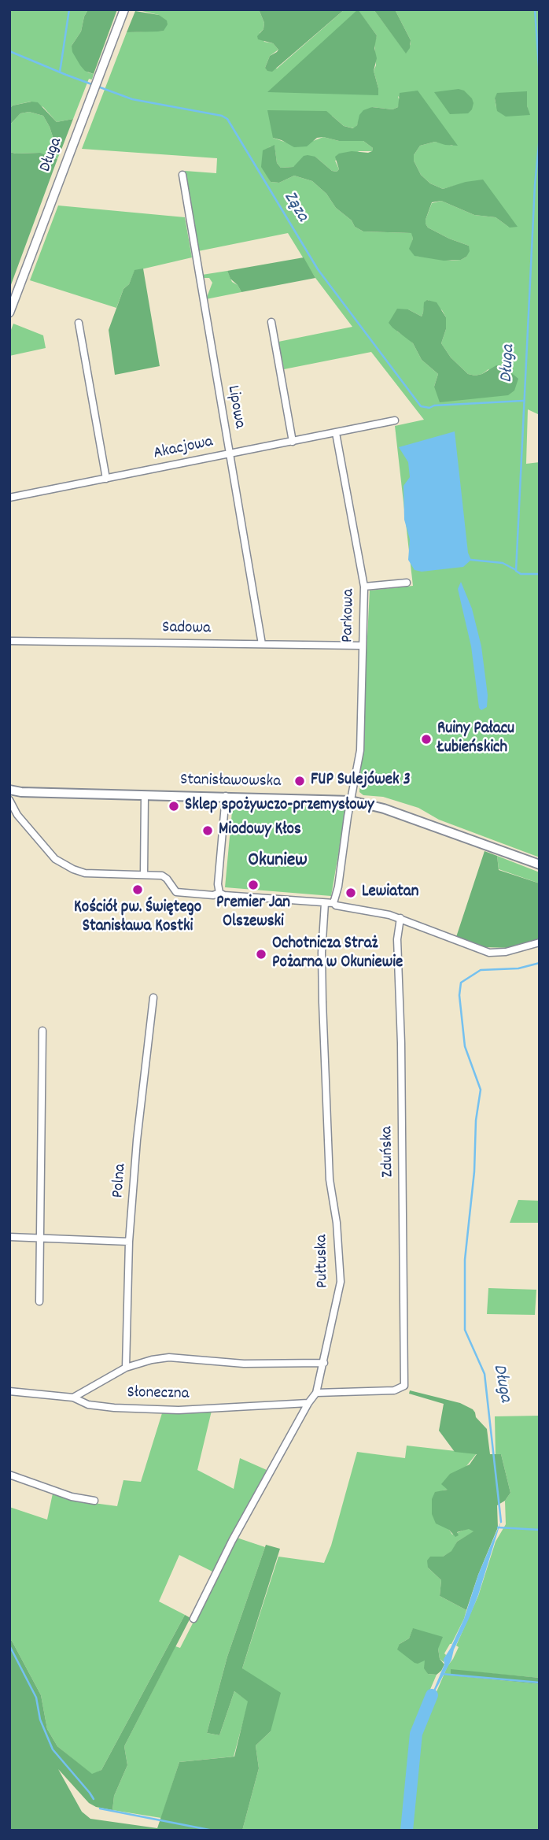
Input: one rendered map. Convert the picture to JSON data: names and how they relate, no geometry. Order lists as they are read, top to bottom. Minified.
{"streets":{"main road":["Stanisławowska"],"street":["Długa","Lipowa","Akacjowa","Parkowa","Sadowa","Zduńska","Polna","Pułtuska","Słoneczna"]},"crossings":[["Lipowa","Akacjowa"],["Lipowa","Sadowa"],["Akacjowa","Parkowa"],["Parkowa","Sadowa"],["Parkowa","Stanisławowska"],["Zduńska","Pułtuska"],["Pułtuska","Słoneczna"]],"districts":["Okuniew"],"water":["Ząza","Długa"],"places":["Ruiny Pałacu Łubieńskich","FUP Sulejówek 3","Sklep spożywczo-przemysłowy","Miodowy Kłos","Premier Jan Olszewski","Kościół pw. Świętego Stanisława Kostki","Lewiatan","Ochotnicza Straż Pożarna w Okuniewie"]}
